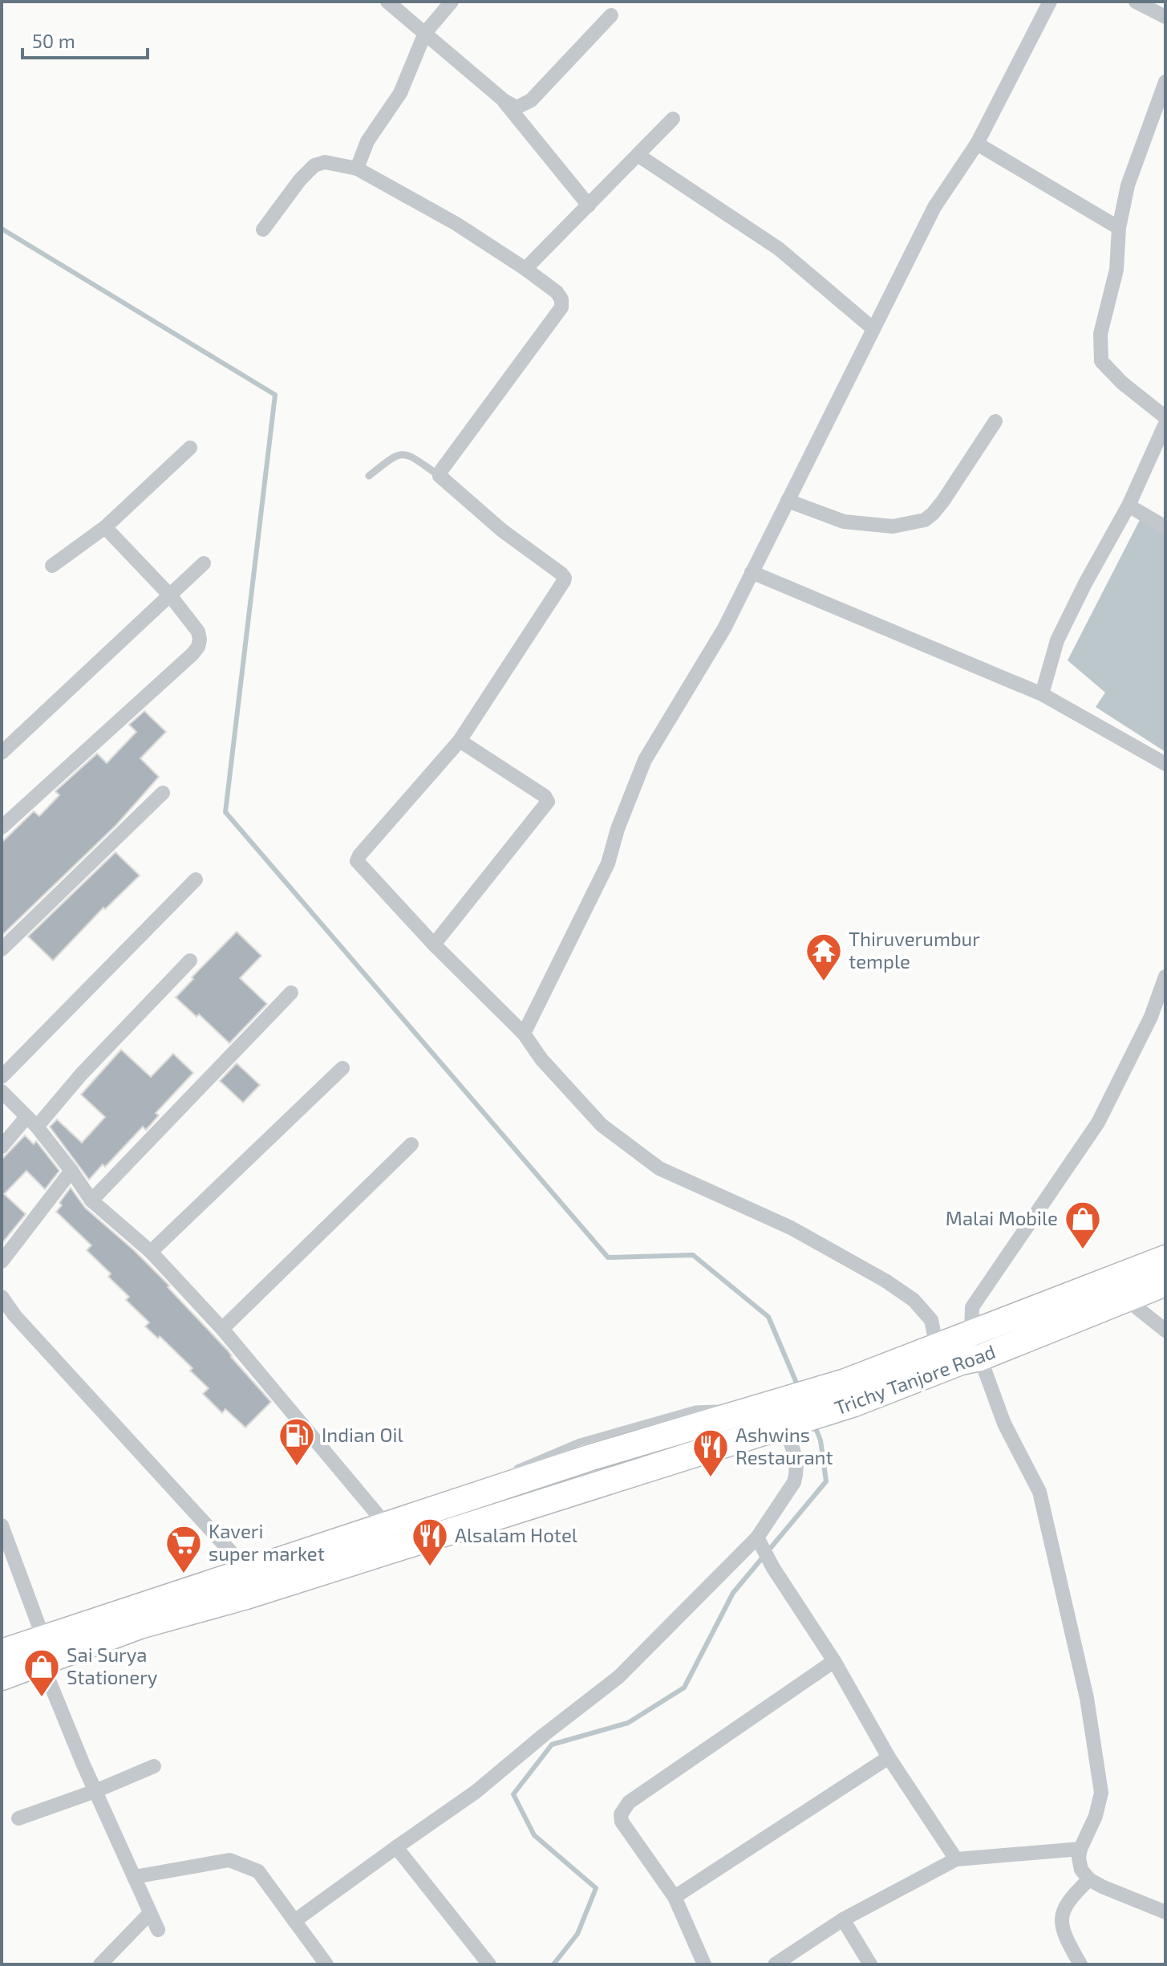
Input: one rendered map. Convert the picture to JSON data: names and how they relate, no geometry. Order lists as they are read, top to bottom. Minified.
{"streets":{"highway":["Trichy Tanjore Road"]},"places":{"temple":["Thiruverumbur temple"],"shop":["Malai Mobile","Sai Surya Stationery"],"fuel station":["Indian Oil"],"restaurant":["Ashwins Restaurant","Alsalam Hotel"],"supermarket":["Kaveri super market"]},"scale_bar":"50 m"}
